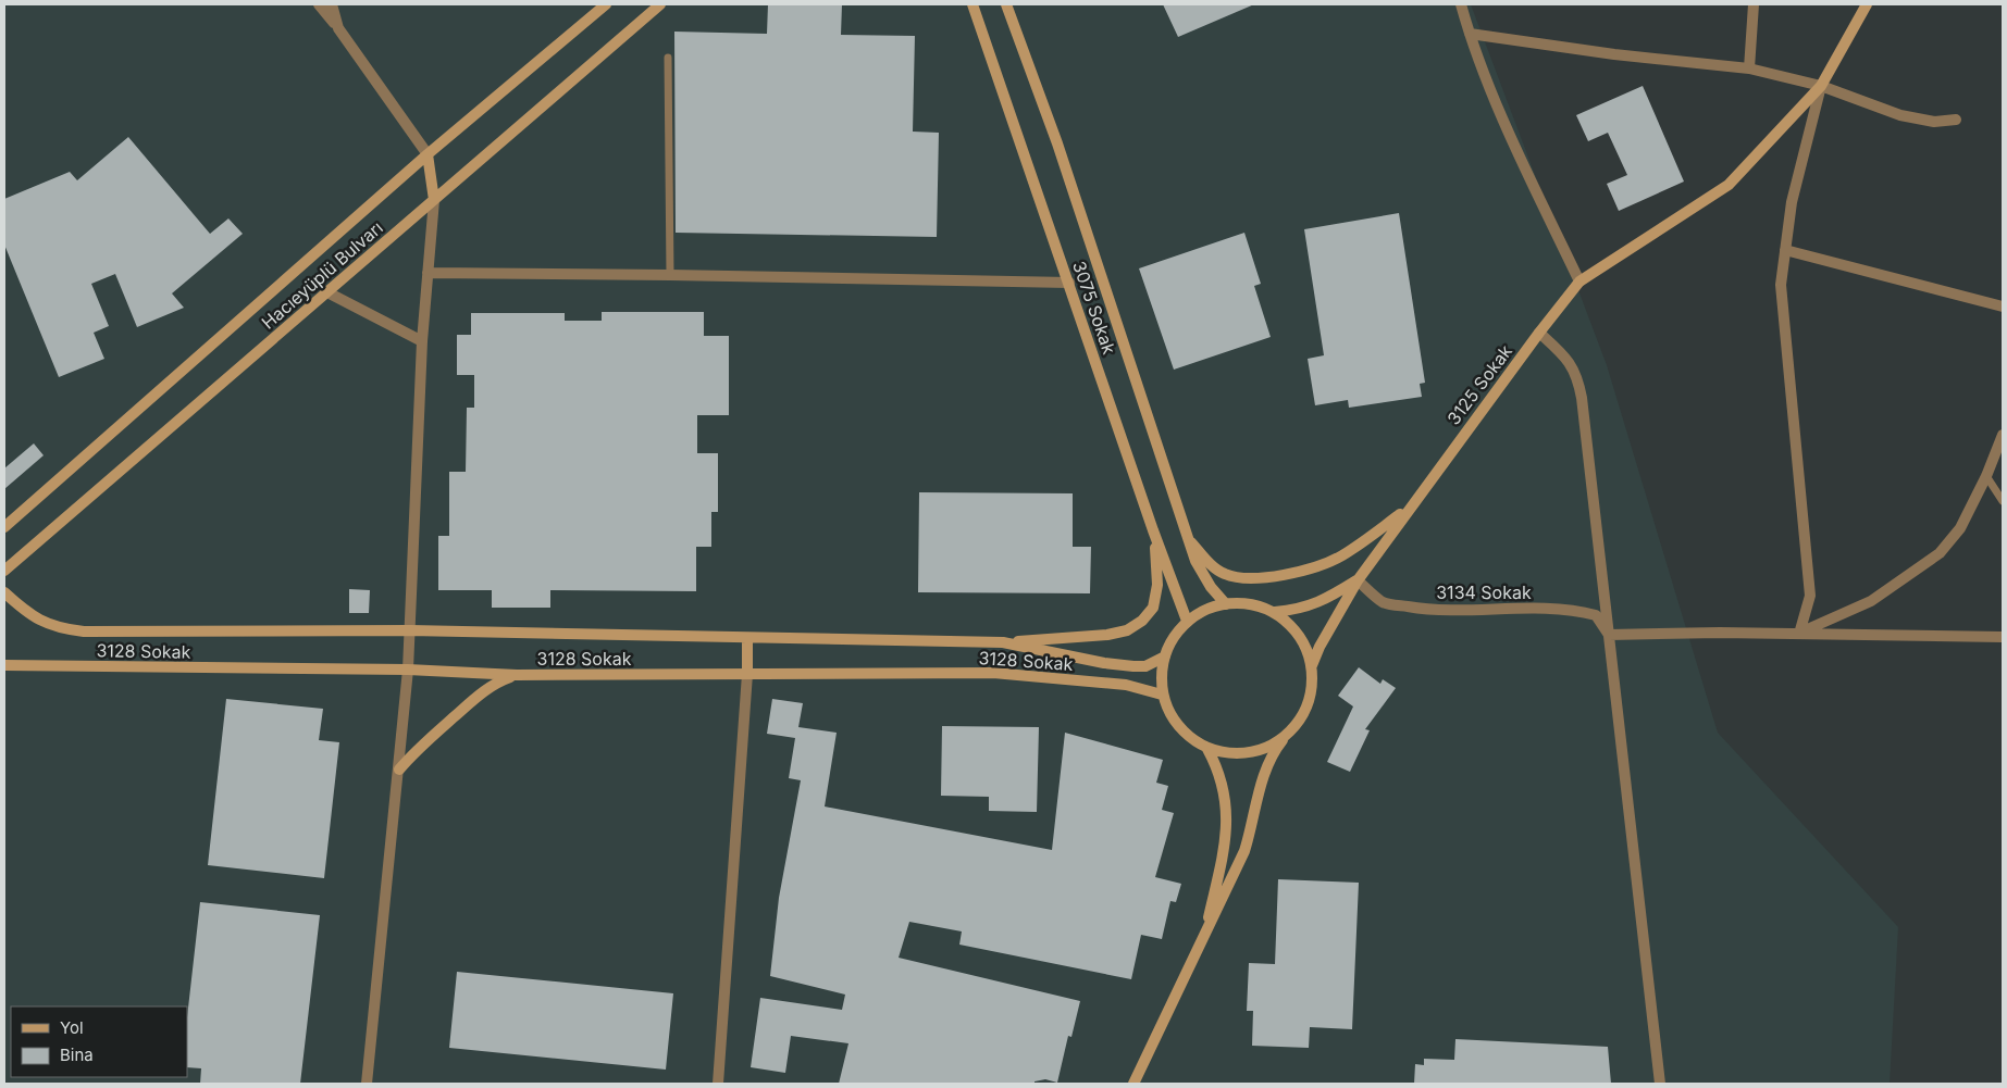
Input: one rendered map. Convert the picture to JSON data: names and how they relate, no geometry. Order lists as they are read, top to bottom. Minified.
{"streets":{"street":["Hacıeyüplü Bulvarı","3075 Sokak","3125 Sokak","3134 Sokak","3128 Sokak"]},"crossings":[["3075 Sokak","3125 Sokak"],["3075 Sokak","3128 Sokak"],["3125 Sokak","3134 Sokak"],["3125 Sokak","3128 Sokak"]],"legend":["Yol","Bina"]}
